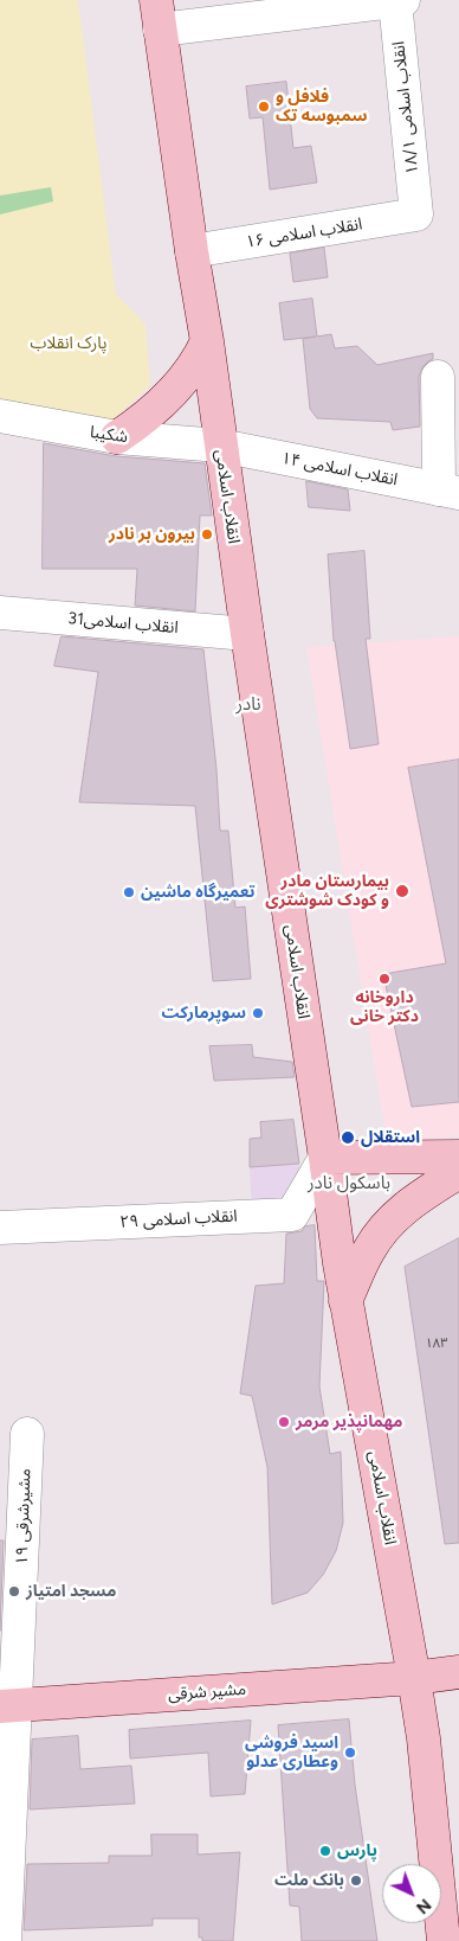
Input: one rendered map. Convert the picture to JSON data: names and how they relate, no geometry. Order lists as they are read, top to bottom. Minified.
{"streets":{"main road":["انقلاب اسلامی","مشیر شرقی"],"street":["۱۸/۱ انقلاب اسلامی","۱۶ انقلاب اسلامی","شکیبا","۱۴ انقلاب اسلامی","31انقلاب اسلامی","انقلاب اسلامی ۲۹","مشیرشرقی ۱۹"]},"crossings":[["۱۸/۱ انقلاب اسلامی","۱۶ انقلاب اسلامی"],["۱۶ انقلاب اسلامی","انقلاب اسلامی"],["شکیبا","۱۴ انقلاب اسلامی"],["شکیبا","انقلاب اسلامی"],["۱۴ انقلاب اسلامی","انقلاب اسلامی"],["انقلاب اسلامی","31انقلاب اسلامی"],["انقلاب اسلامی","انقلاب اسلامی ۲۹"],["انقلاب اسلامی","مشیر شرقی"],["مشیرشرقی ۱۹","مشیر شرقی"]],"districts":["نادر","باسکول نادر"],"parks":["پارک انقلاب"],"places":["فلافل و سمبوسه تک","بیرون بر نادر","بیمارستان مادر و کودک شوشتری","تعمیرگاه ماشین","داروخانه دکتر خانی","سوپرمارکت","استقلال","مهمانپذیر مرمر","مسجد امتیاز","اسید فروشی وعطاری عدلو","پارس","بانک ملت"],"house_numbers":["۱۸۳"],"north":"bottom right"}
